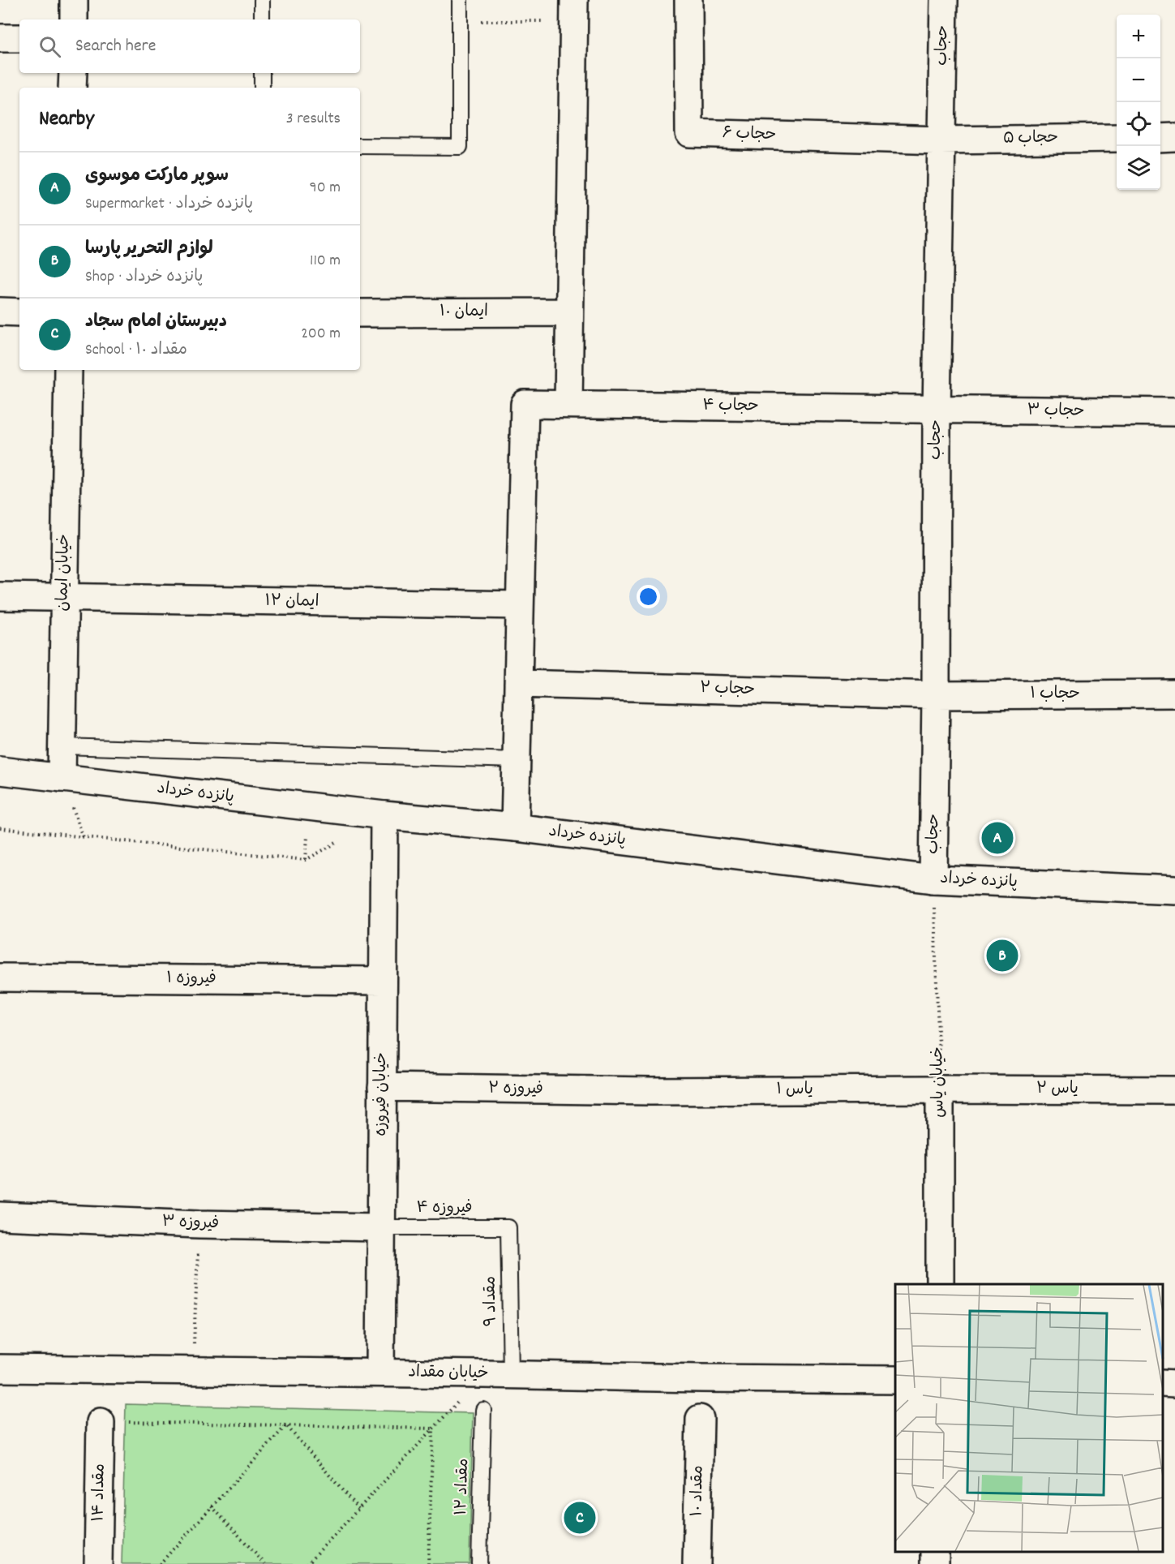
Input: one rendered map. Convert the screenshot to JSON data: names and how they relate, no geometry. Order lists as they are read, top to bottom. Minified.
{"streets":{"street":["حجاب","حجاب ۶","حجاب ۵","ایمان ۱۰","حجاب ۴","حجاب ۳","خیابان ایمان","ایمان ۱۲","حجاب ۲","حجاب ۱","پانزده خرداد","فیروزه ۱","خیابان یاس","فیروزه ۲","یاس ۲","یاس ۱","خیابان فیروزه","فیروزه ۳","خیابان مقداد","مقداد ۱۰","مقداد ۱۴"],"lane":["فیروزه ۴","مقداد ۹","مقداد ۱۲"]},"crossings":[["حجاب","حجاب ۶"],["حجاب","حجاب ۵"],["حجاب","حجاب ۴"],["حجاب","حجاب ۳"],["حجاب","حجاب ۲"],["حجاب","حجاب ۱"],["حجاب","پانزده خرداد"],["حجاب","خیابان یاس"],["حجاب ۶","حجاب ۵"],["حجاب ۴","حجاب ۳"],["حجاب ۴","ایمان ۱۲"],["خیابان ایمان","ایمان ۱۲"],["خیابان ایمان","پانزده خرداد"],["حجاب ۲","حجاب ۱"],["پانزده خرداد","خیابان یاس"],["پانزده خرداد","خیابان فیروزه"],["فیروزه ۱","خیابان فیروزه"],["خیابان یاس","یاس ۲"],["خیابان یاس","یاس ۱"],["فیروزه ۲","یاس ۱"],["فیروزه ۲","خیابان فیروزه"],["یاس ۲","یاس ۱"],["خیابان فیروزه","فیروزه ۴"],["خیابان فیروزه","فیروزه ۳"],["خیابان فیروزه","خیابان مقداد"],["فیروزه ۴","فیروزه ۳"],["فیروزه ۴","مقداد ۹"],["مقداد ۹","خیابان مقداد"]],"page":{"map_buttons":["+","−"],"search":"Search here","heading":["Nearby","3 results"],"list":[{"mark":"A","name":"سوپر مارکت موسوی","note":"Supermarket · پانزده خرداد","value":"90 m"},{"mark":"B","name":"لوازم التحریر پارسا","note":"Shop · پانزده خرداد","value":"110 m"},{"mark":"C","name":"دبیرستان امام سجاد","note":"School · مقداد ۱۰","value":"200 m"}],"pins":["A","B","C"]}}
